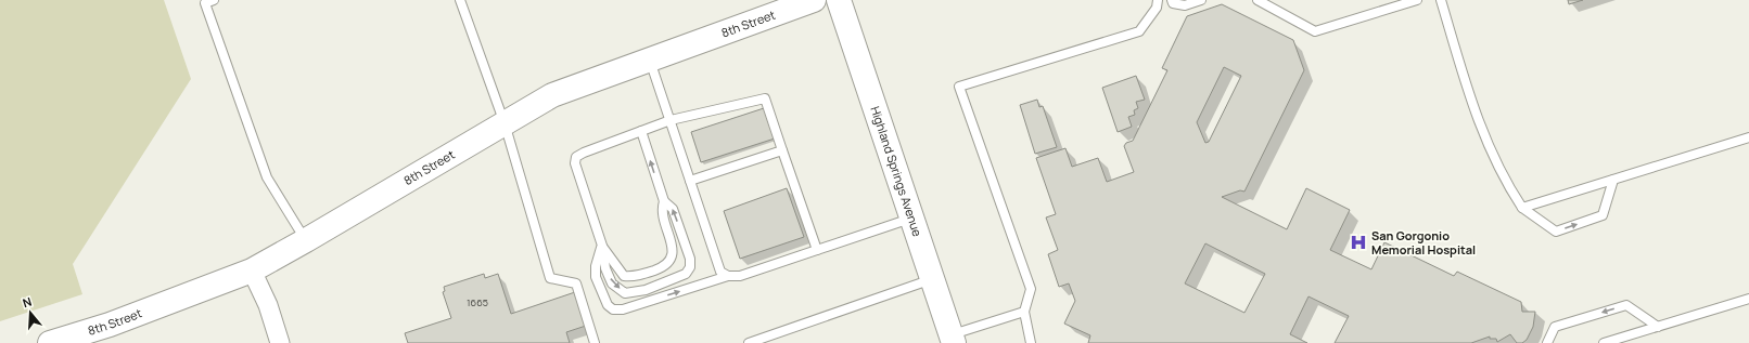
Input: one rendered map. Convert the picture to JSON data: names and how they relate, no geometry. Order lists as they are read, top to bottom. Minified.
{"streets":{"street":["8th Street","Highland Springs Avenue"]},"places":{"hospital":["San Gorgonio Memorial Hospital"]},"house_numbers":["1665"],"north":"top"}
